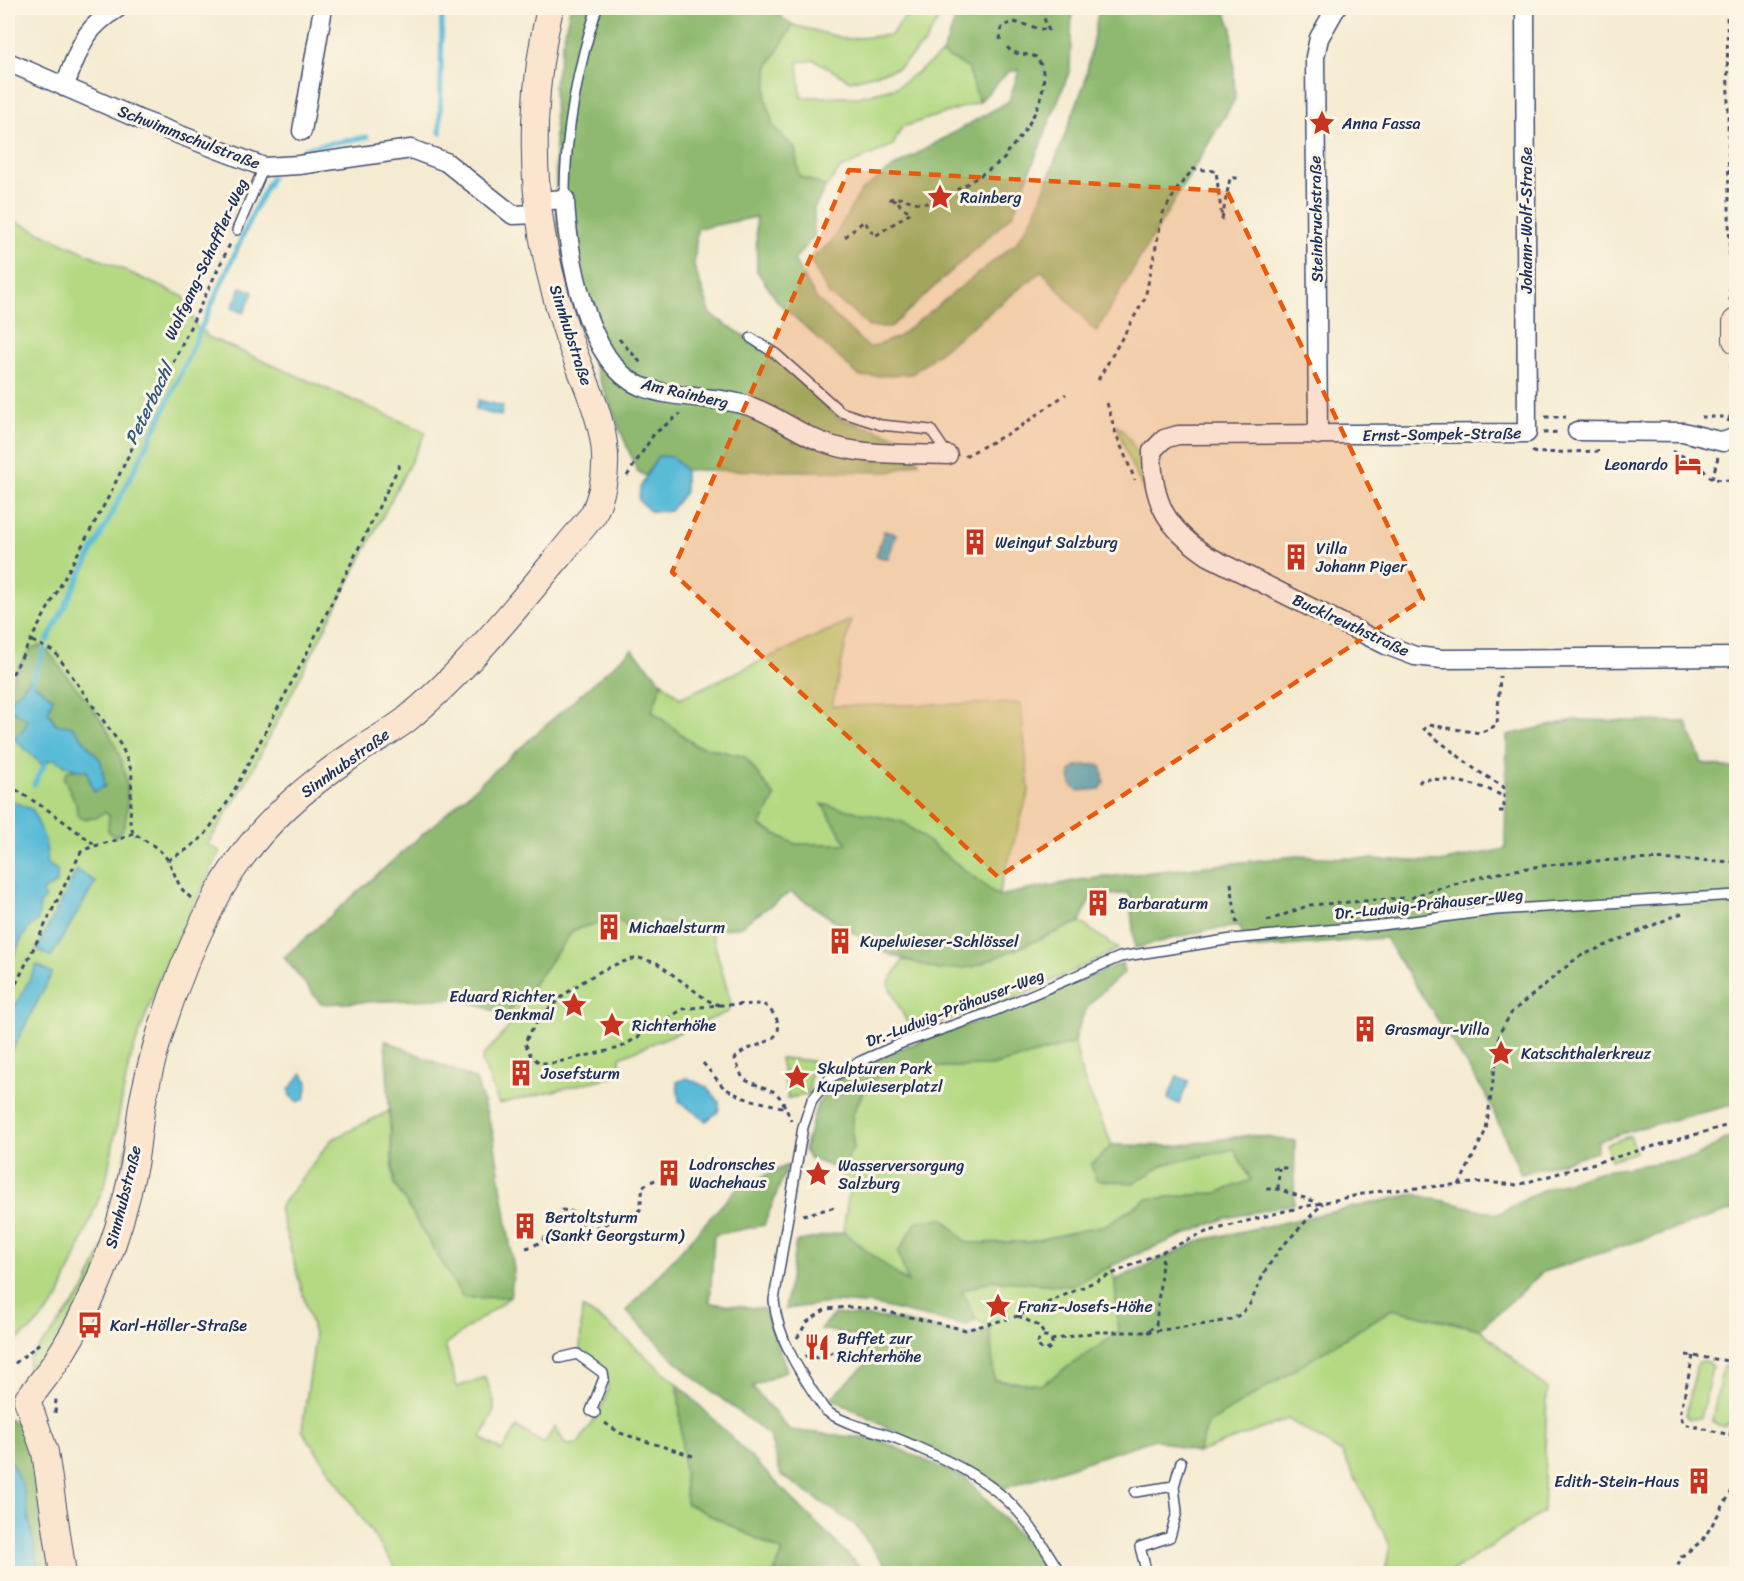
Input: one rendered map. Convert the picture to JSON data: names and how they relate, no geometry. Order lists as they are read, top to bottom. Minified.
{"streets":{"street":["Schwimmschulstraße","Steinbruchstraße","Johann-Wolf-Straße","Sinnhubstraße","Am Rainberg","Ernst-Sompek-Straße","Bucklreuthstraße"],"lane":["Wolfgang-Schaffler-Weg","Dr.-Ludwig-Prähauser-Weg"]},"crossings":[["Schwimmschulstraße","Wolfgang-Schaffler-Weg"],["Schwimmschulstraße","Sinnhubstraße"],["Steinbruchstraße","Ernst-Sompek-Straße"],["Johann-Wolf-Straße","Ernst-Sompek-Straße"],["Ernst-Sompek-Straße","Bucklreuthstraße"]],"water":["Peterbachl"],"places":{"place":["Anna Fassa","Rainberg","Eduard Richter Denkmal","Richterhöhe","Katschthalerkreuz","Skulpturen Park Kupelwieserplatzl","Wasserversorgung Salzburg","Franz-Josefs-Höhe"],"hotel":["Leonardo"],"building":["Weingut Salzburg","Villa Johann Piger","Barbaraturm","Michaelsturm","Kupelwieser-Schlössel","Grasmayr-Villa","Josefsturm","Lodronsches Wachehaus","Bertoltsturm (Sankt Georgsturm)","Edith-Stein-Haus"],"bus stop":["Karl-Höller-Straße"],"restaurant":["Buffet zur Richterhöhe"]}}
